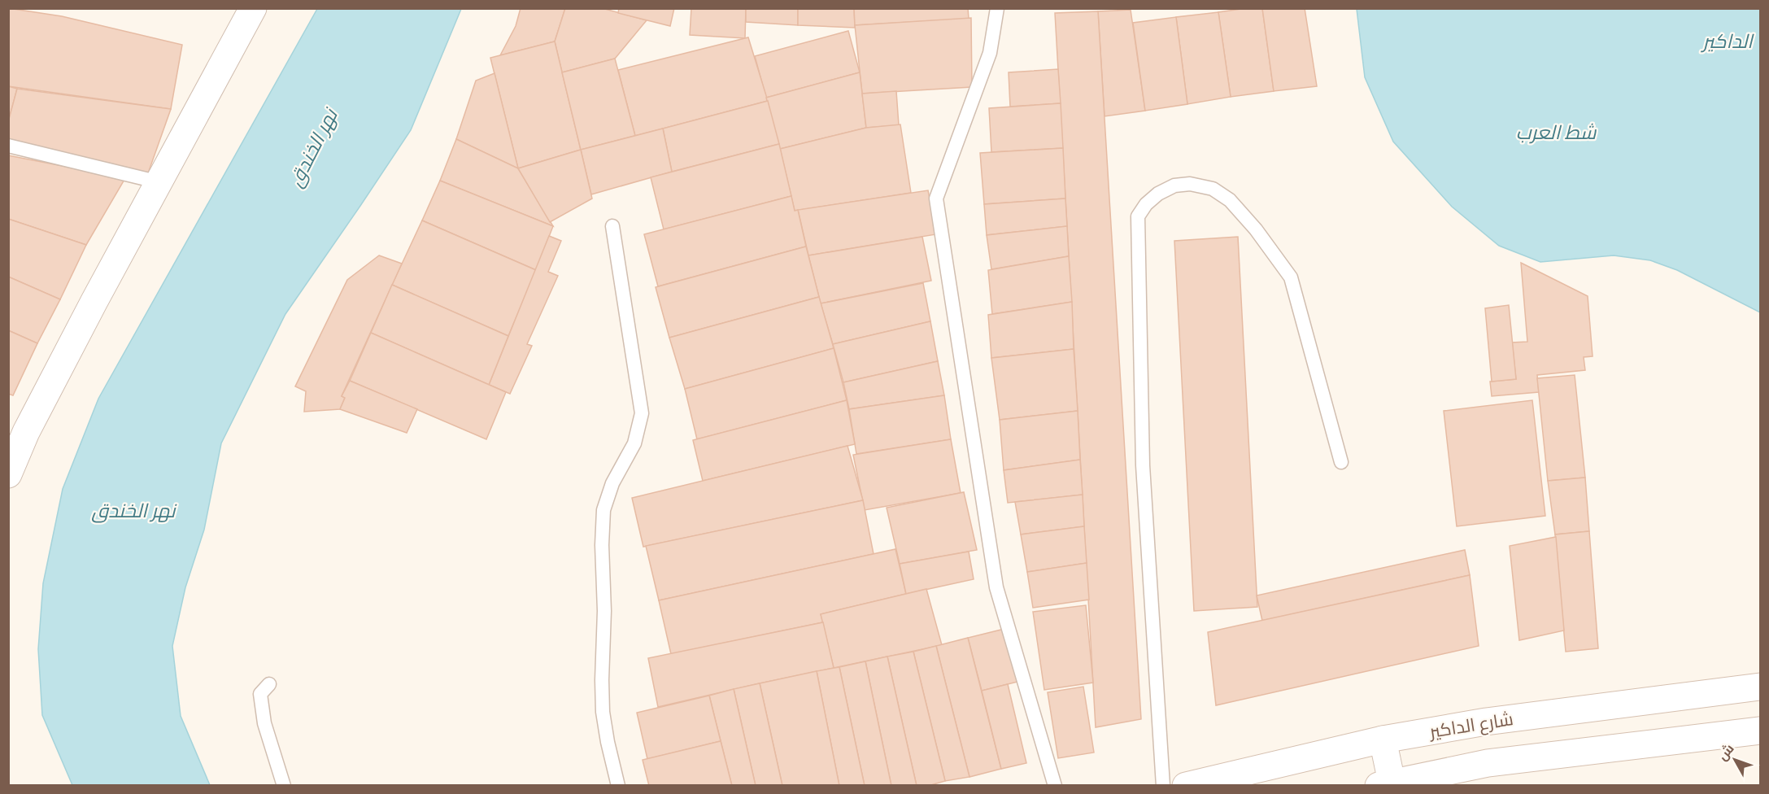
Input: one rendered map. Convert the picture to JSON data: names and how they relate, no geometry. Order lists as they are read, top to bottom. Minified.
{"streets":{"main road":["شارع الداكير"]},"water":["الداكير","شط العرب","نهر الخندق"],"north":"top left"}
